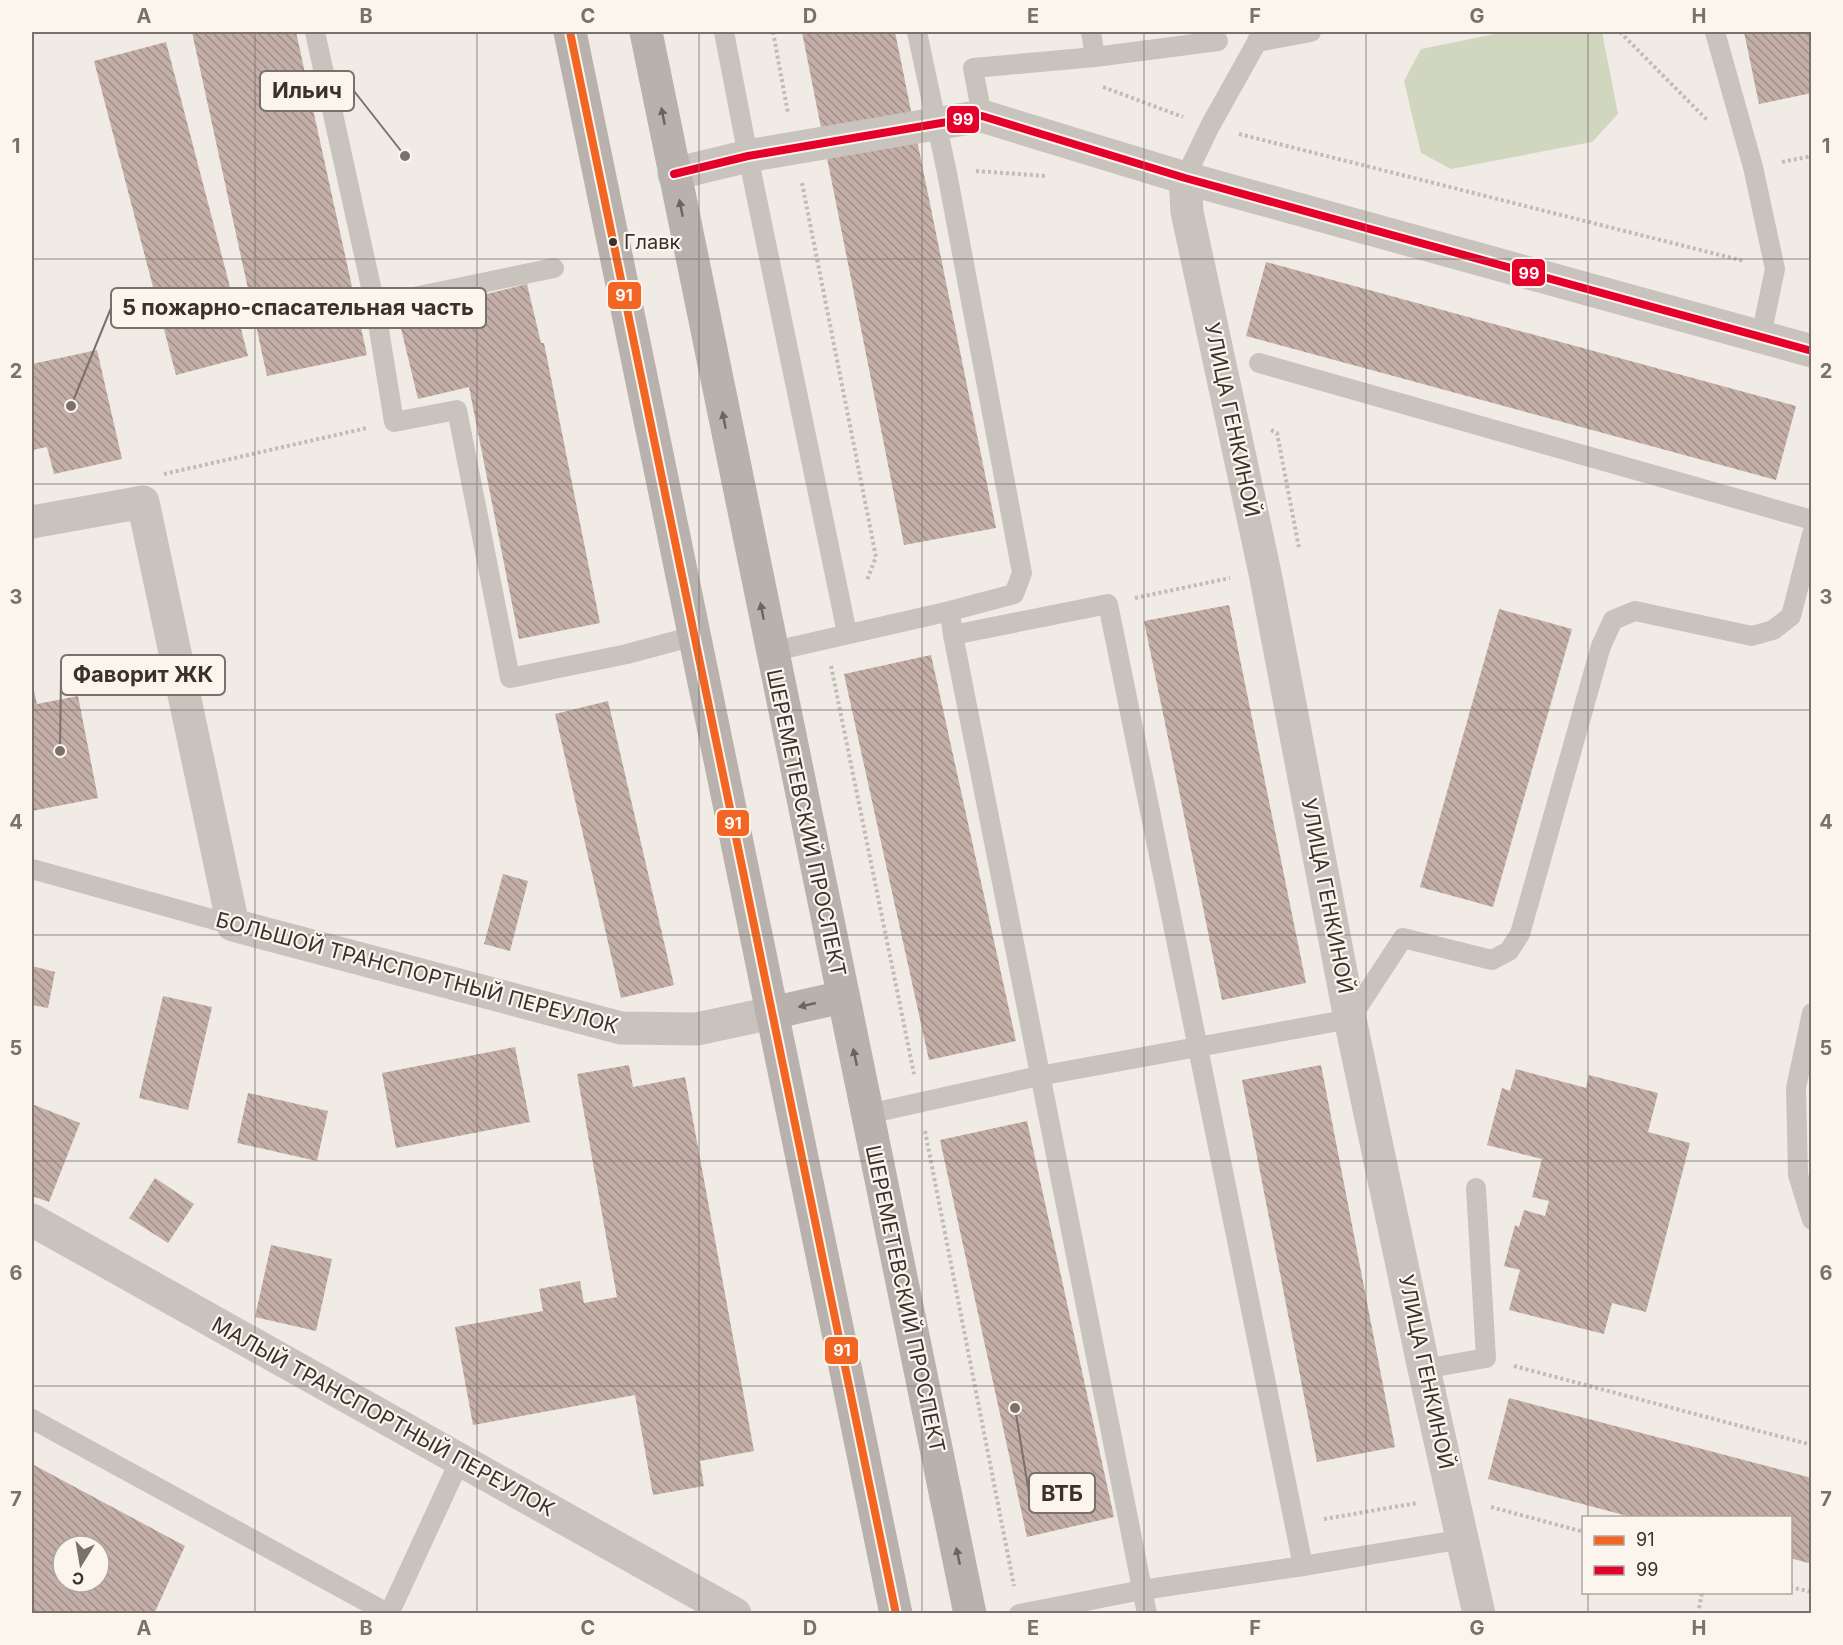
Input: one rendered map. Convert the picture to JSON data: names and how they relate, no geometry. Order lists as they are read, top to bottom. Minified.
{"streets":{"main road":["ШЕРЕМЕТЕВСКИЙ ПРОСПЕКТ","БОЛЬШОЙ ТРАНСПОРТНЫЙ ПЕРЕУЛОК"],"street":["УЛИЦА ГЕНКИНОЙ","МАЛЫЙ ТРАНСПОРТНЫЙ ПЕРЕУЛОК"]},"crossings":[["ШЕРЕМЕТЕВСКИЙ ПРОСПЕКТ","БОЛЬШОЙ ТРАНСПОРТНЫЙ ПЕРЕУЛОК"]],"places":["Ильич","Главк","5 пожарно-спасательная часть","Фаворит ЖК","ВТБ"],"lines":["transit line 91","transit line 99"],"legend":["91","99"],"north":"bottom","grid":{"columns":["A","B","C","D","E","F","G","H"],"rows":["1","2","3","4","5","6","7"]}}
